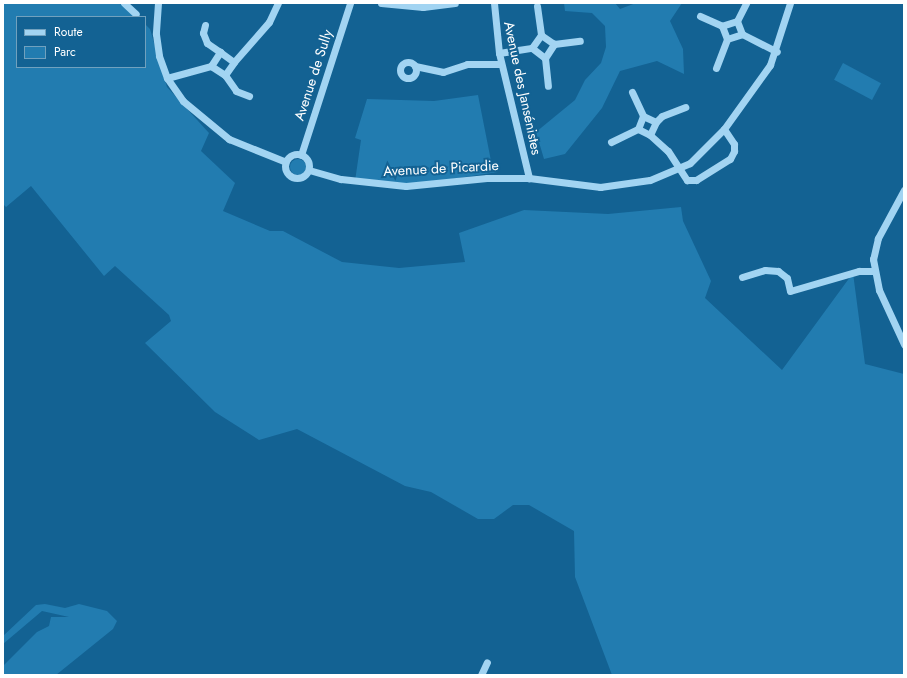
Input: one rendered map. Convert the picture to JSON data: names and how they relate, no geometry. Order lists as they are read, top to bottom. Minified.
{"streets":{"street":["Avenue de Sully","Avenue des Jansénistes","Avenue de Picardie"]},"crossings":[["Avenue de Sully","Avenue de Picardie"],["Avenue des Jansénistes","Avenue de Picardie"]],"legend":["Route","Parc"]}
